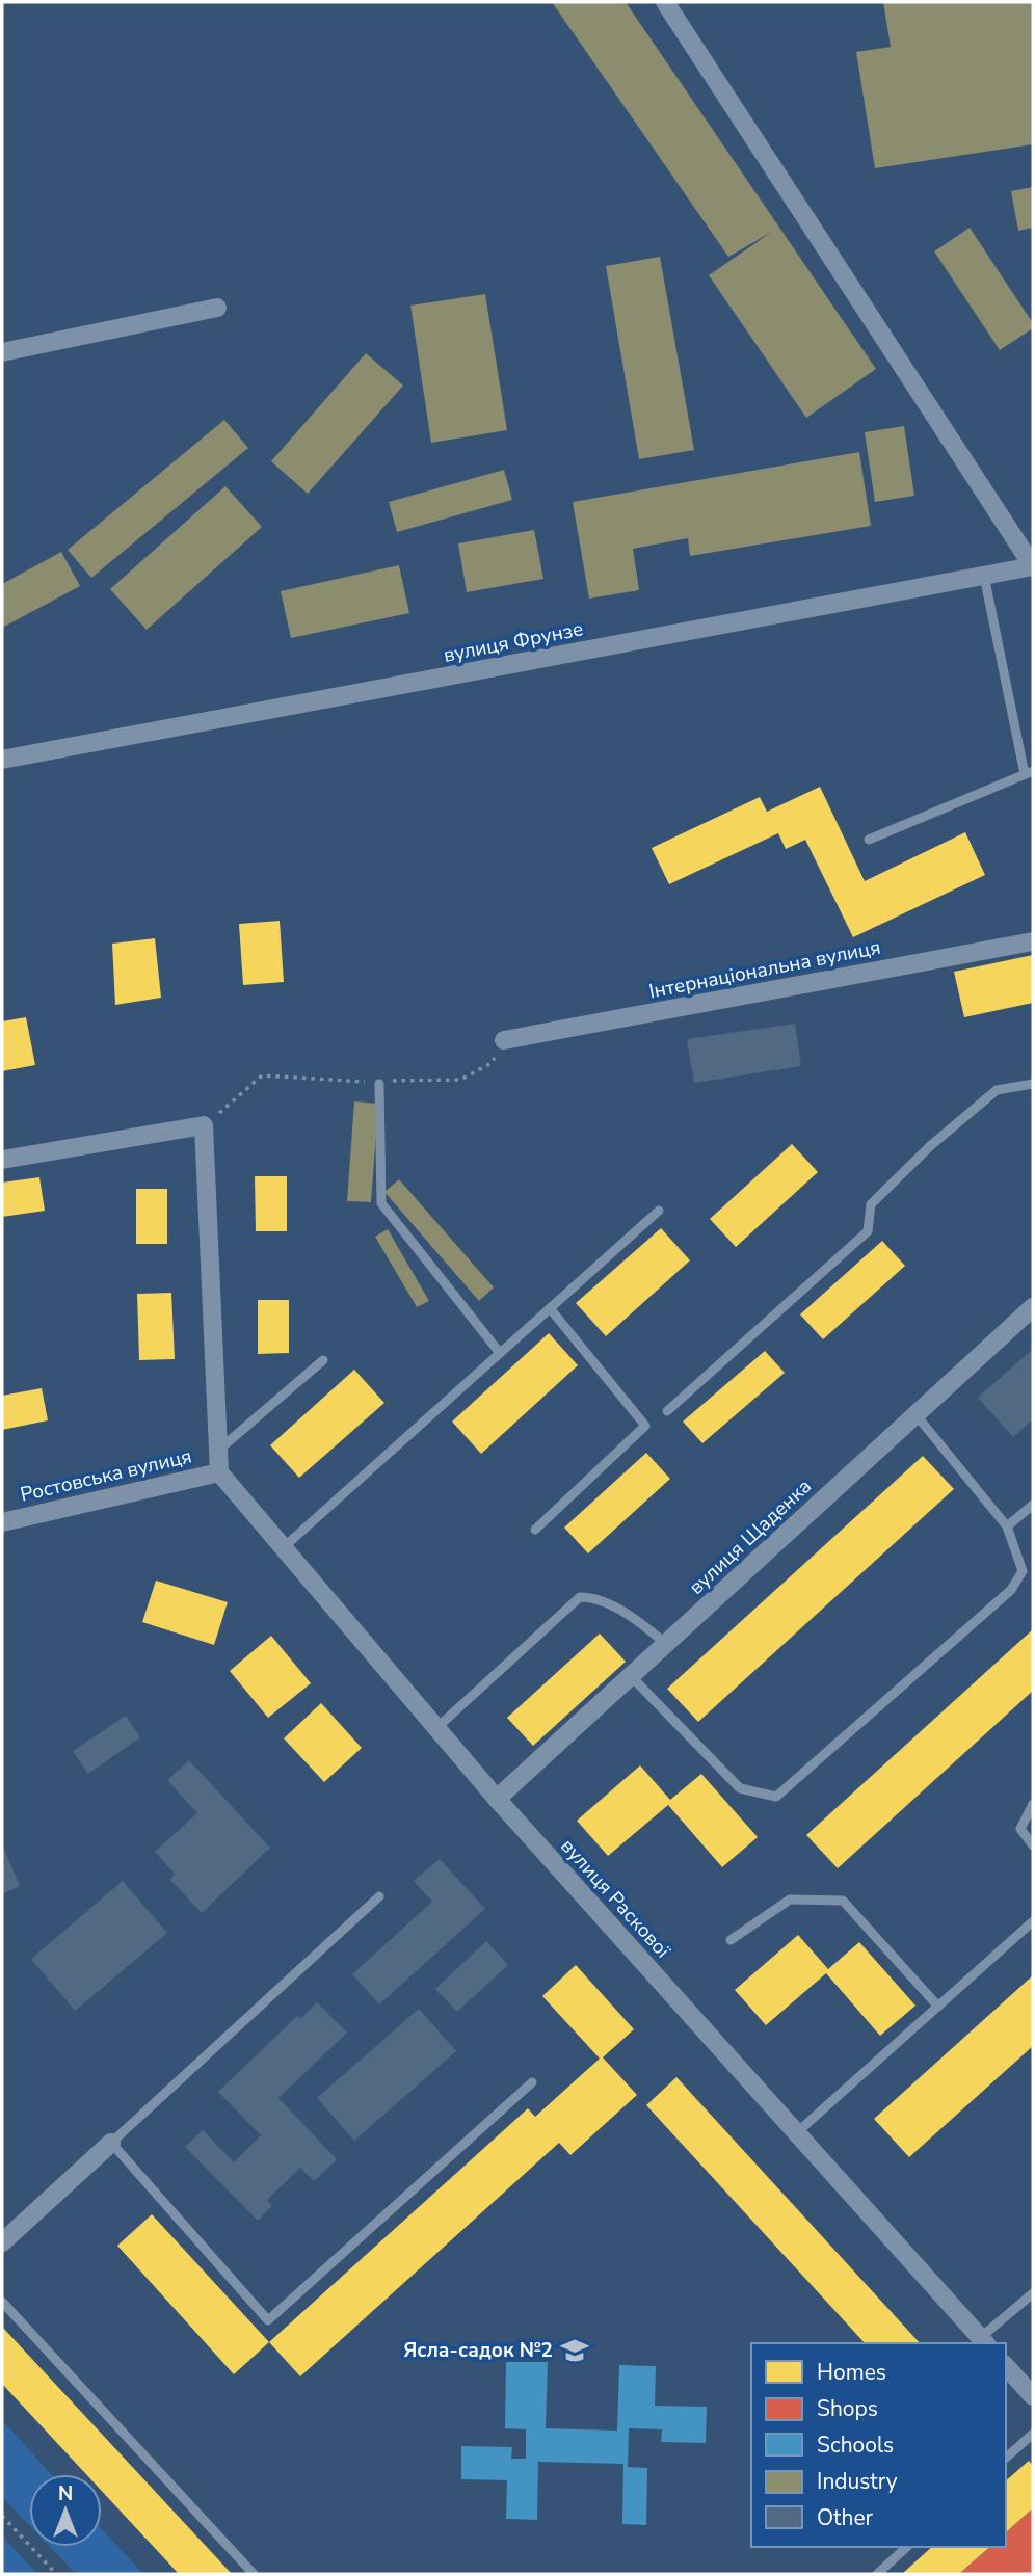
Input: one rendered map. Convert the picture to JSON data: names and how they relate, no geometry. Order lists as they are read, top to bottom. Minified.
{"streets":{"street":["вулиця Фрунзе","Інтернаціональна вулиця","Ростовська вулиця","вулиця Щаденка","вулиця Раскової"]},"crossings":[["Ростовська вулиця","вулиця Раскової"],["вулиця Щаденка","вулиця Раскової"]],"places":{"school or university":["Ясла-садок №2"]},"legend":["Homes","Shops","Schools","Industry","Other"],"north":"top"}
